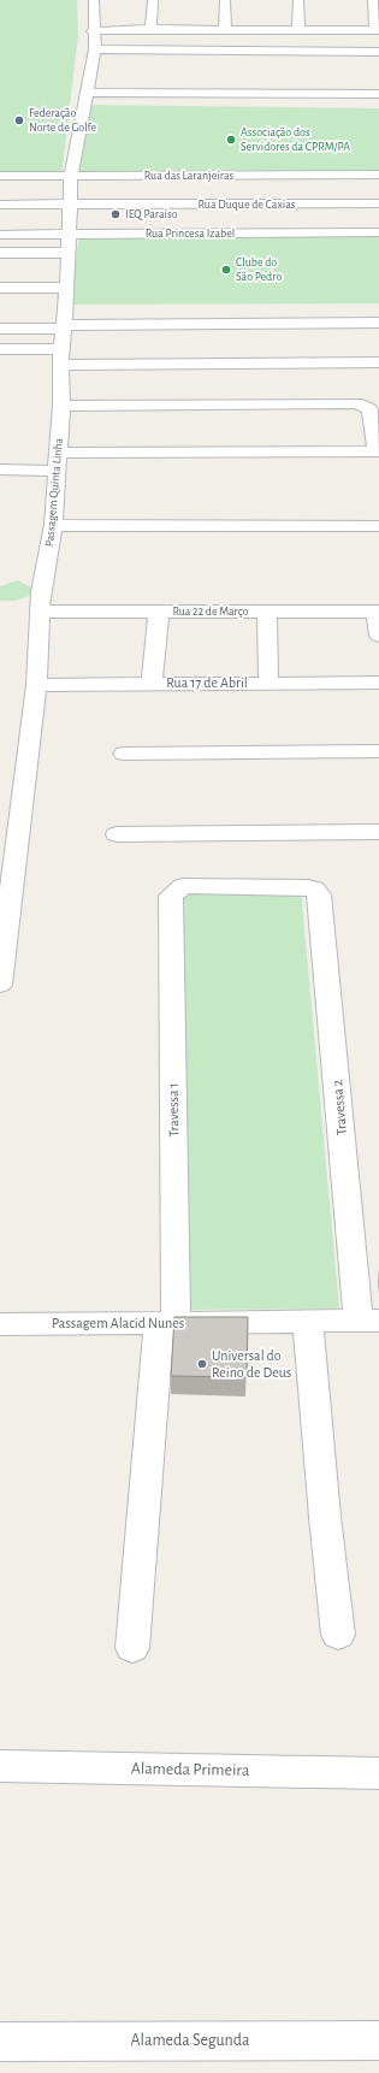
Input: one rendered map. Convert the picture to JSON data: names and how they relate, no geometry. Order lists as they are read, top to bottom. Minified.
{"streets":{"street":["Rua das Laranjeiras","Rua Duque de Caxias","Rua Princesa Izabel","Passagem Quinta Linha","Rua 22 de Março","Rua 17 de Abril","Travessa 2","Travessa 1","Passagem Alacid Nunes","Alameda Primeira","Alameda Segunda"]},"crossings":[["Rua das Laranjeiras","Passagem Quinta Linha"],["Rua Duque de Caxias","Passagem Quinta Linha"],["Rua Princesa Izabel","Passagem Quinta Linha"],["Passagem Quinta Linha","Rua 22 de Março"],["Passagem Quinta Linha","Rua 17 de Abril"],["Travessa 2","Travessa 1"],["Travessa 2","Passagem Alacid Nunes"],["Travessa 1","Passagem Alacid Nunes"]],"places":["Federação Norte de Golfe","Associação dos Servidores da CPRM/PA","IEQ Paraíso","Clube do São Pedro","Universal do Reino de Deus"]}
